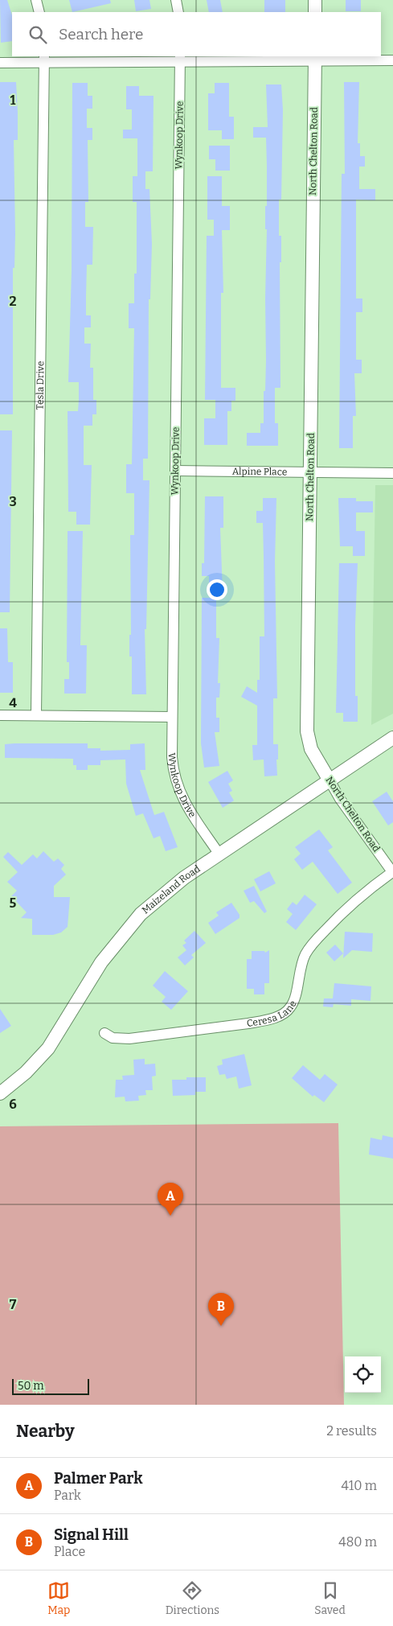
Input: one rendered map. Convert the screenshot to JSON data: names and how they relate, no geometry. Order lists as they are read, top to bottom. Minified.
{"streets":{"main road":["North Chelton Road","Maizeland Road"],"street":["Wynkoop Drive","Tesla Drive","Alpine Place","Ceresa Lane"]},"crossings":[["Wynkoop Drive","Alpine Place"],["Wynkoop Drive","Maizeland Road"],["North Chelton Road","Alpine Place"],["North Chelton Road","Maizeland Road"],["North Chelton Road","Ceresa Lane"]],"scale_bar":"50 m","page":{"search":"Search here","pins":["A","B"],"scale":"50 m","heading":["Nearby","2 results"],"list":[{"mark":"A","name":"Palmer Park","note":"Park","value":"410 m"},{"mark":"B","name":"Signal Hill","note":"Place","value":"480 m"}],"nav":["Map","Directions","Saved"]},"grid":{"rows":["1","2","3","4","5","6","7"]}}
